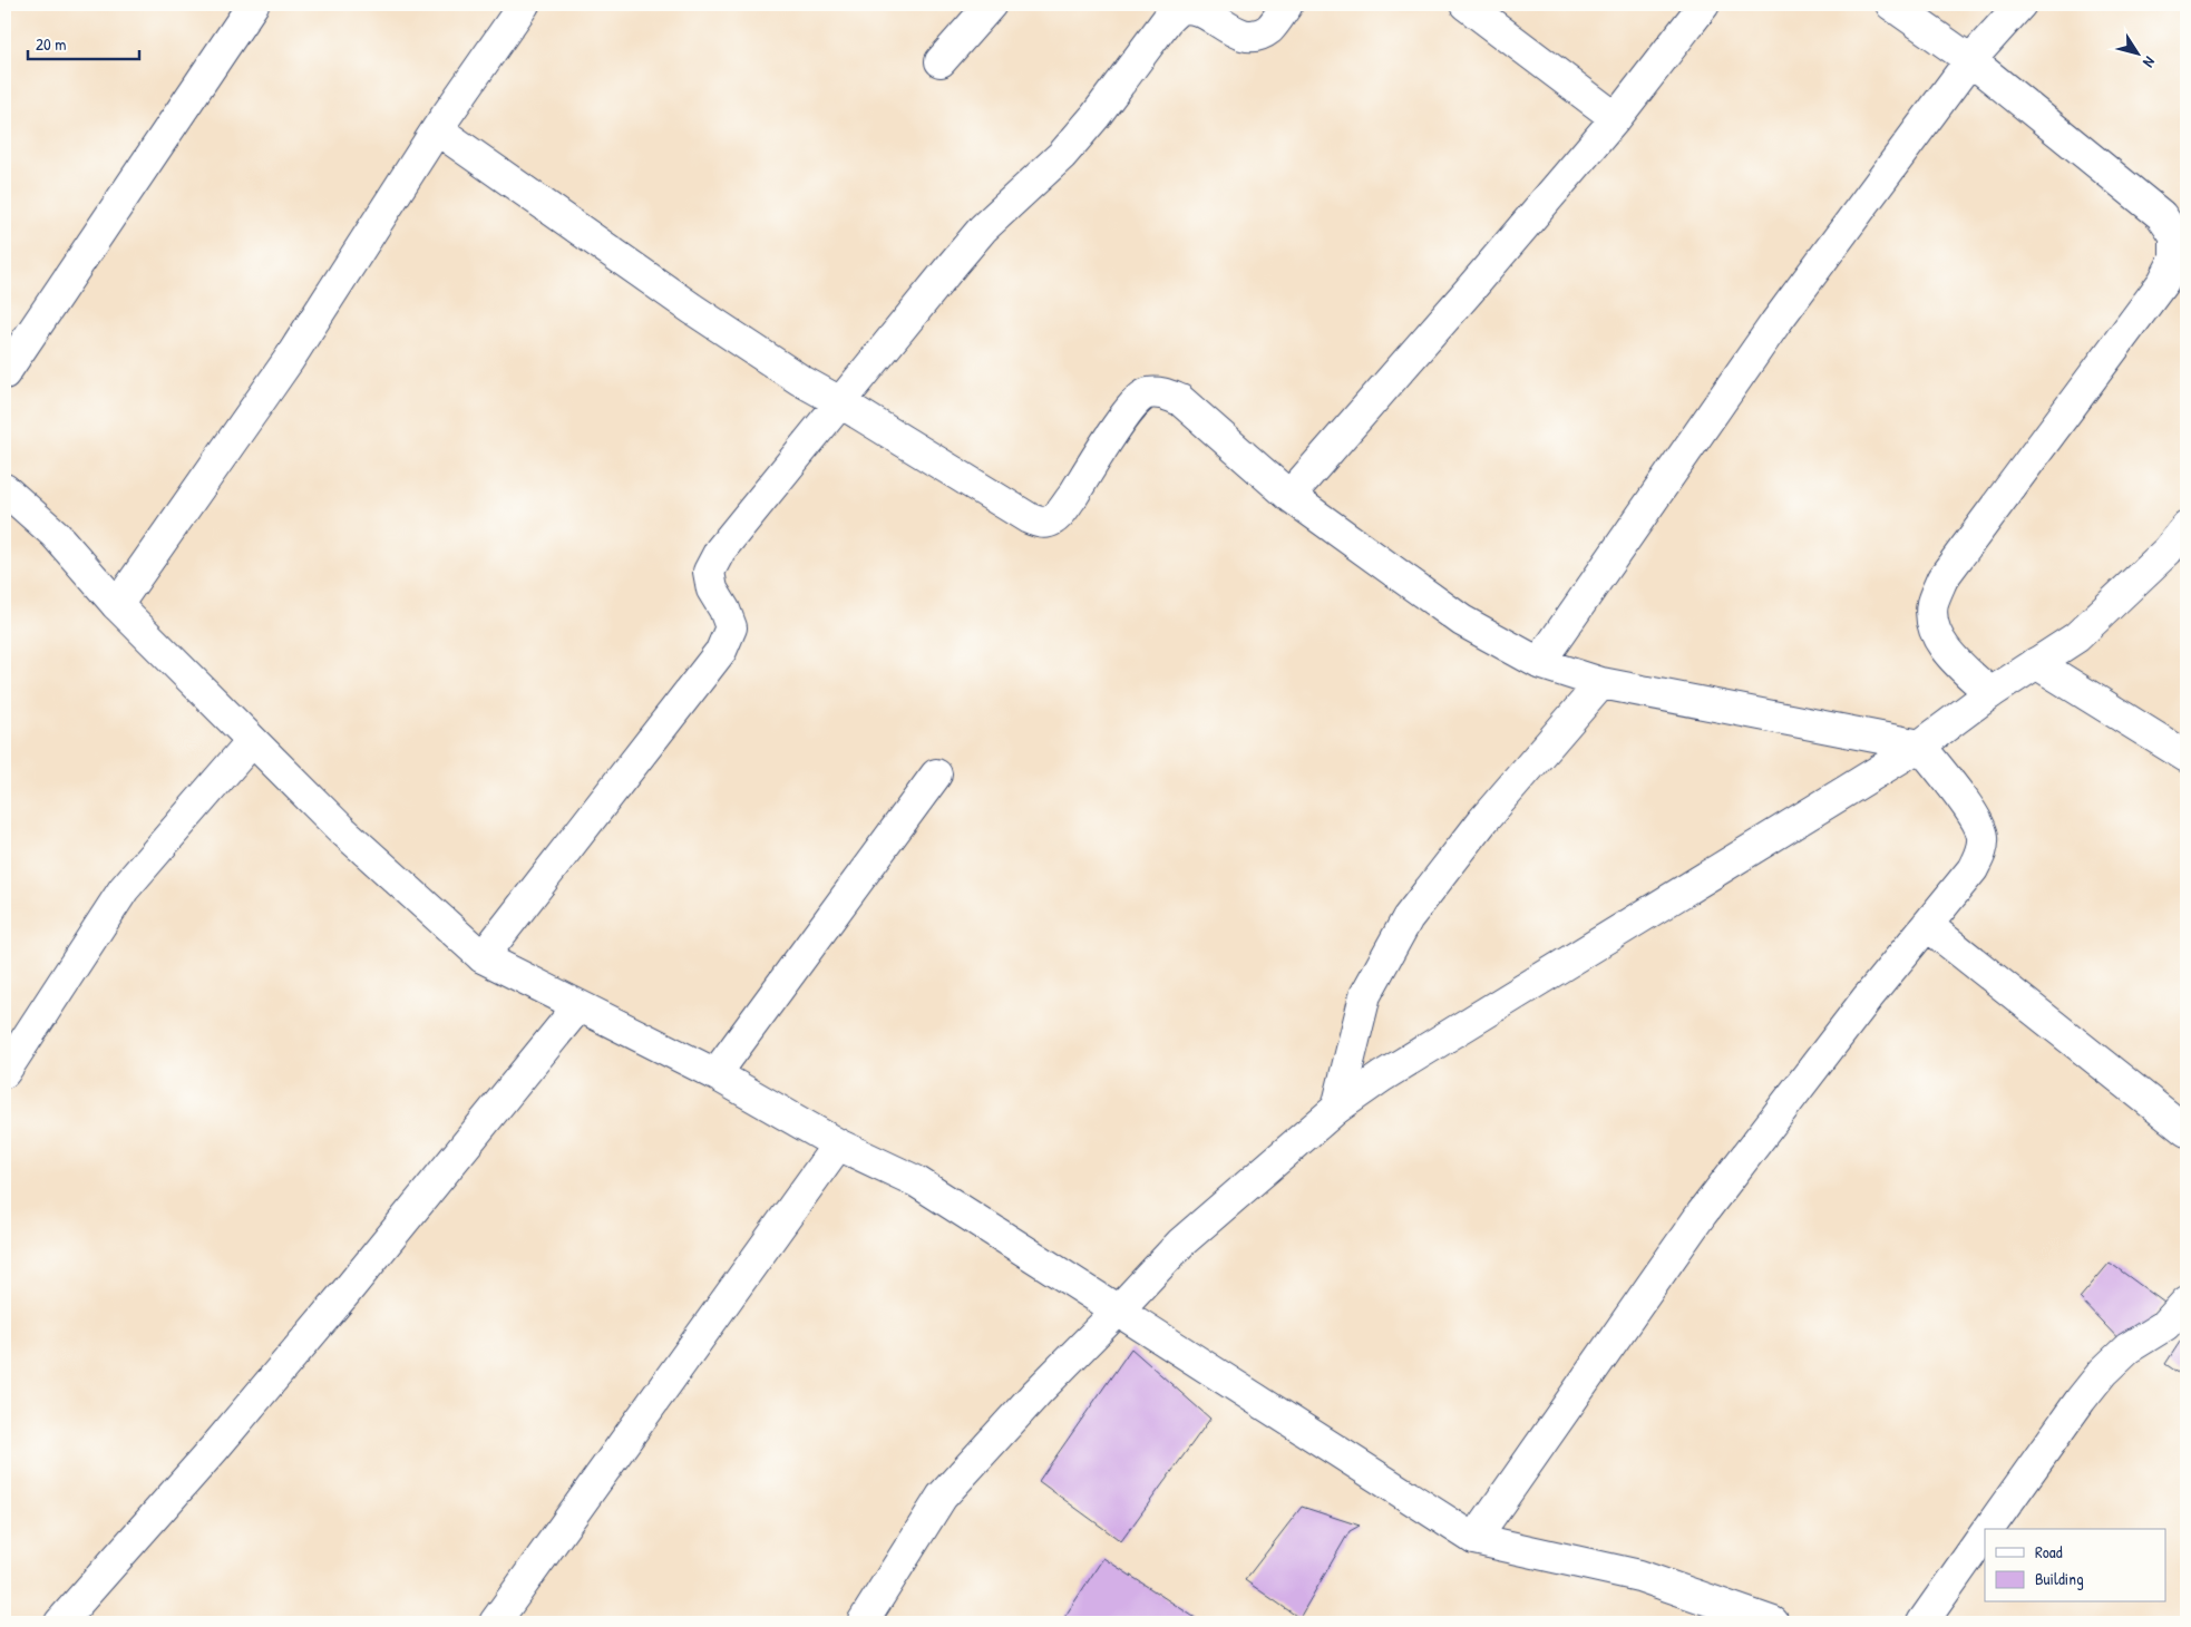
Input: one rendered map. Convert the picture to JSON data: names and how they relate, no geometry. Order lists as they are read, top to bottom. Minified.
{"legend":["Road","Building"],"scale_bar":"20 m","north":"bottom right"}
